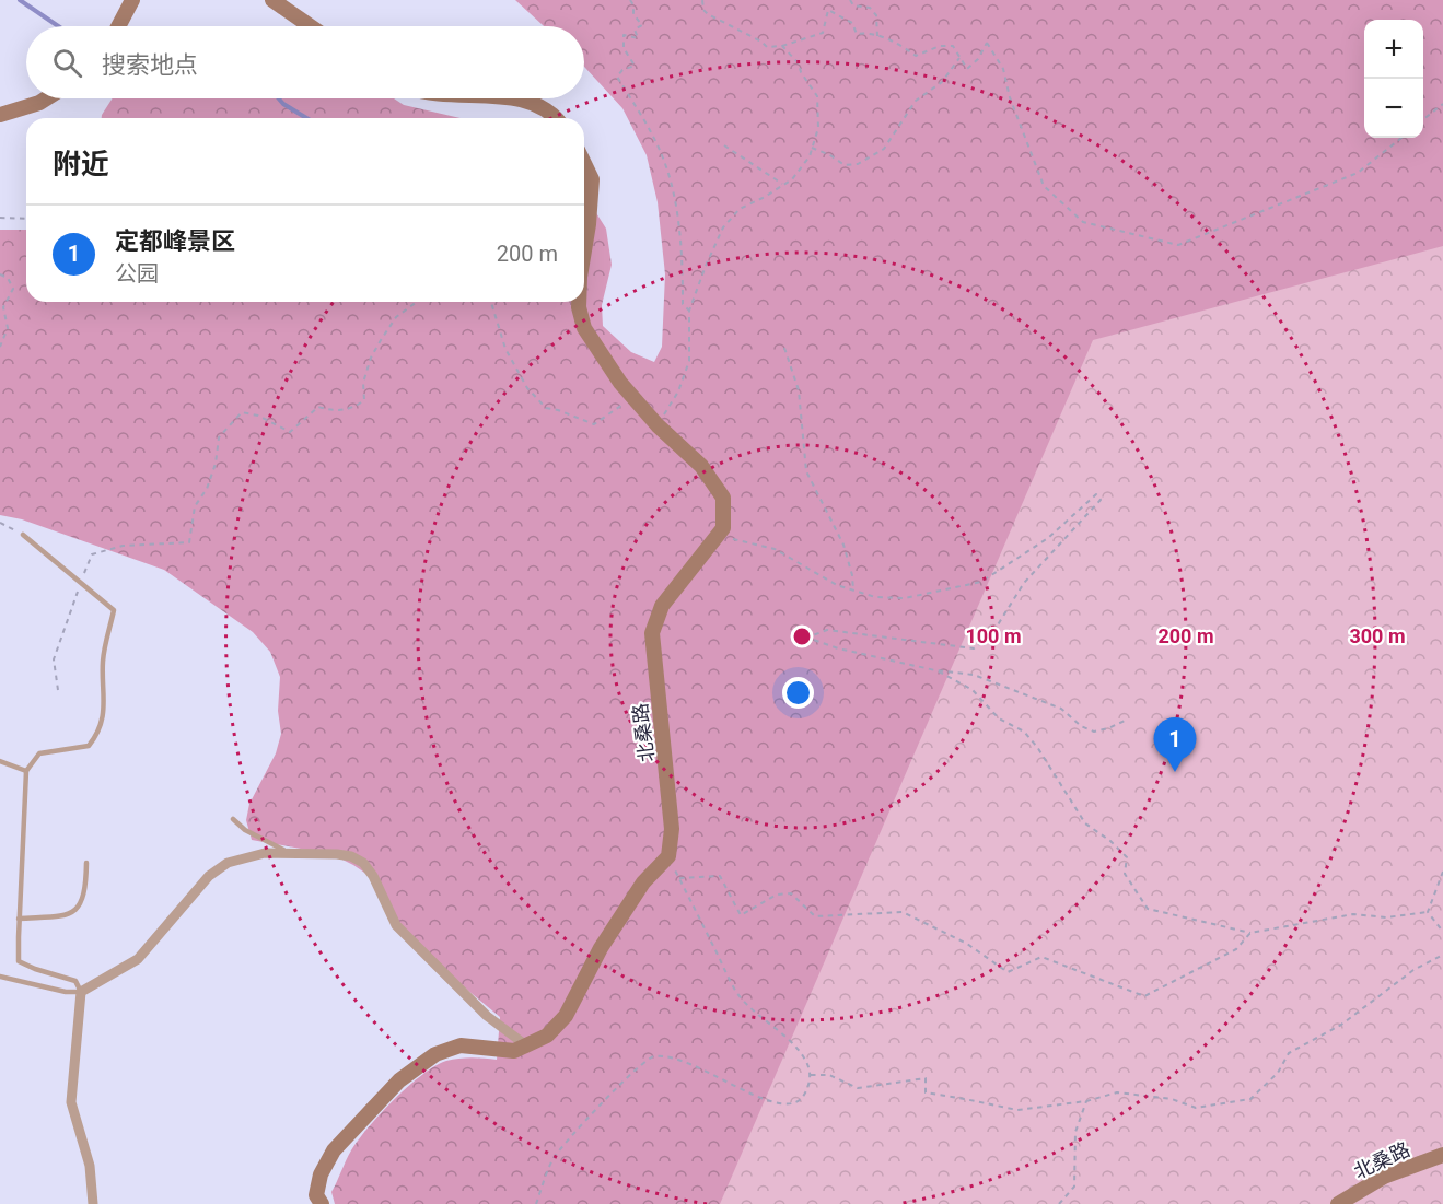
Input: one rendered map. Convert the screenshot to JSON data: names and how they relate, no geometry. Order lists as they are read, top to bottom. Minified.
{"streets":{"street":["北桑路"]},"page":{"map_buttons":["+","−"],"search":"搜索地点","heading":"附近","list":[{"mark":"1","name":"定都峰景区","note":"公园","value":"200 m"}],"pins":"1"},"rings":["100 m","200 m","300 m"]}
